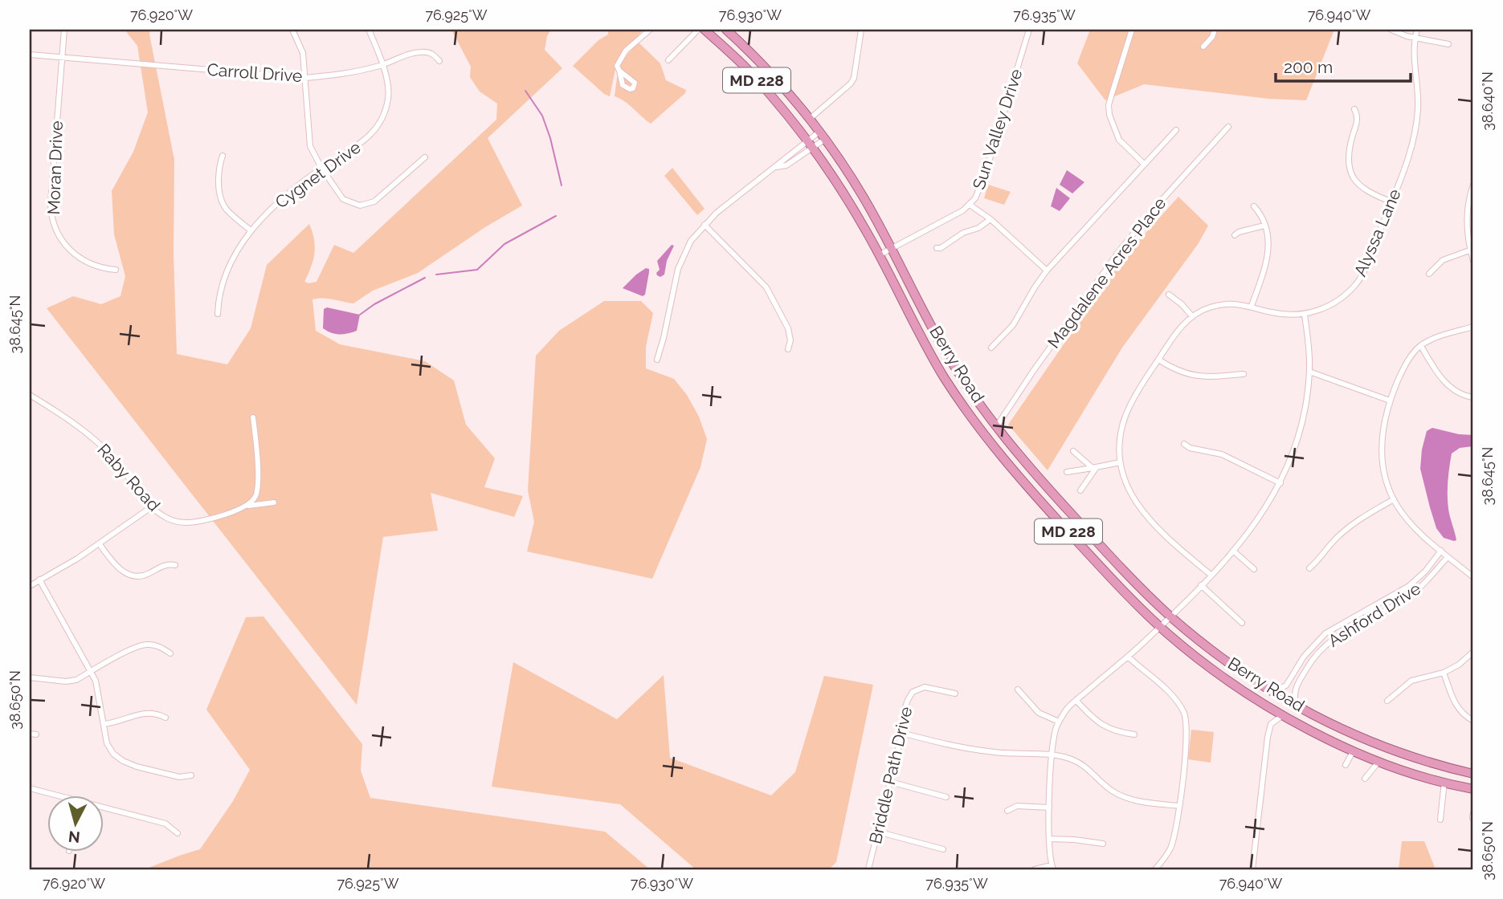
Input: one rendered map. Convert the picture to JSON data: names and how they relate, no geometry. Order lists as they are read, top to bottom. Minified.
{"streets":{"highway":["MD 228","Berry Road"],"street":["Carroll Drive","Sun Valley Drive","Moran Drive","Cygnet Drive","Alyssa Lane","Magdalene Acres Place","Raby Road","Ashford Drive","Briddle Path Drive"]},"crossings":[["Carroll Drive","Moran Drive"],["Carroll Drive","Cygnet Drive"],["Sun Valley Drive","Berry Road"],["Magdalene Acres Place","Berry Road"],["Berry Road","Ashford Drive"]],"scale_bar":"200 m","north":"bottom","coordinates":["76.920°W","76.925°W","76.930°W","76.935°W","76.940°W","38.640°N","38.645°N","38.650°N"]}
